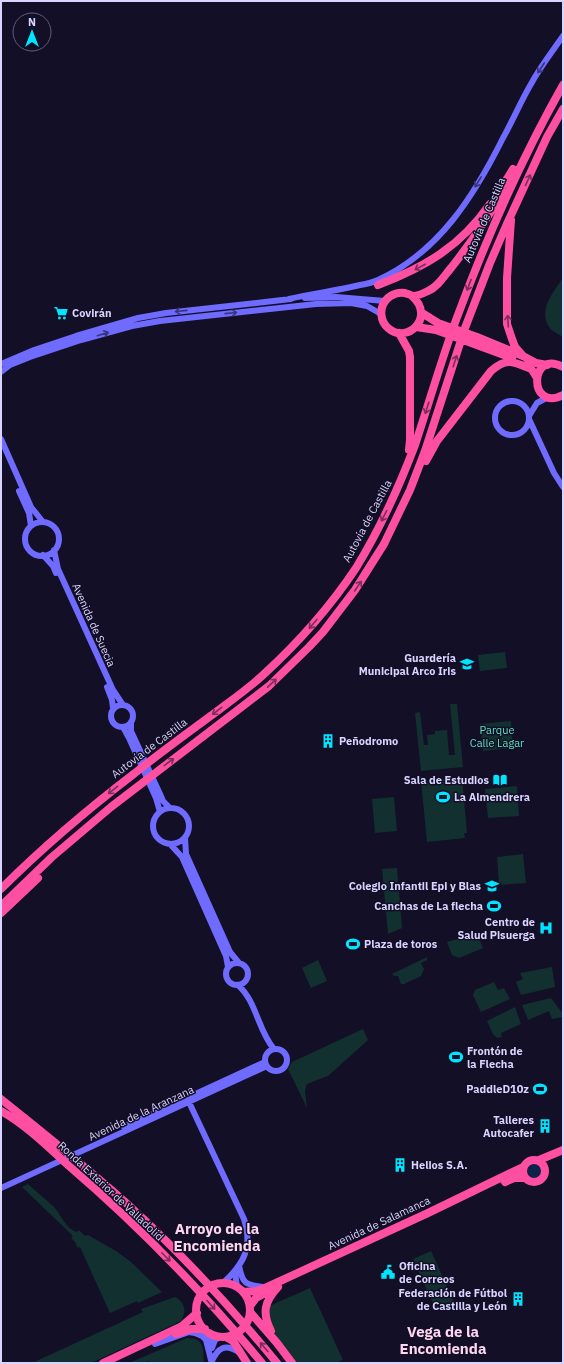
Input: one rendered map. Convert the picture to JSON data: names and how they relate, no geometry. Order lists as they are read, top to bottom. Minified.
{"streets":{"highway":["Autovía de Castilla","Ronda Exterior de Valladolid","Avenida de Salamanca"],"street":["Avenida de Suecia","Avenida de la Aranzana"]},"districts":["Arroyo de la Encomienda","Vega de la Encomienda"],"parks":["Parque Calle Lagar"],"places":{"supermarket":["Covirán"],"school or university":["Guardería Municipal Arco Iris","Colegio Infantil Epi y Blas"],"building":["Peñodromo","Talleres Autocafer","Helios S.A.","Federación de Fútbol de Castilla y León"],"library":["Sala de Estudios"],"sports":["La Almendrera","Canchas de La flecha","Plaza de toros","Frontón de la Flecha","PaddleD10z"],"hospital":["Centro de Salud Pisuerga"],"public building":["Oficina de Correos"]},"north":"top"}
